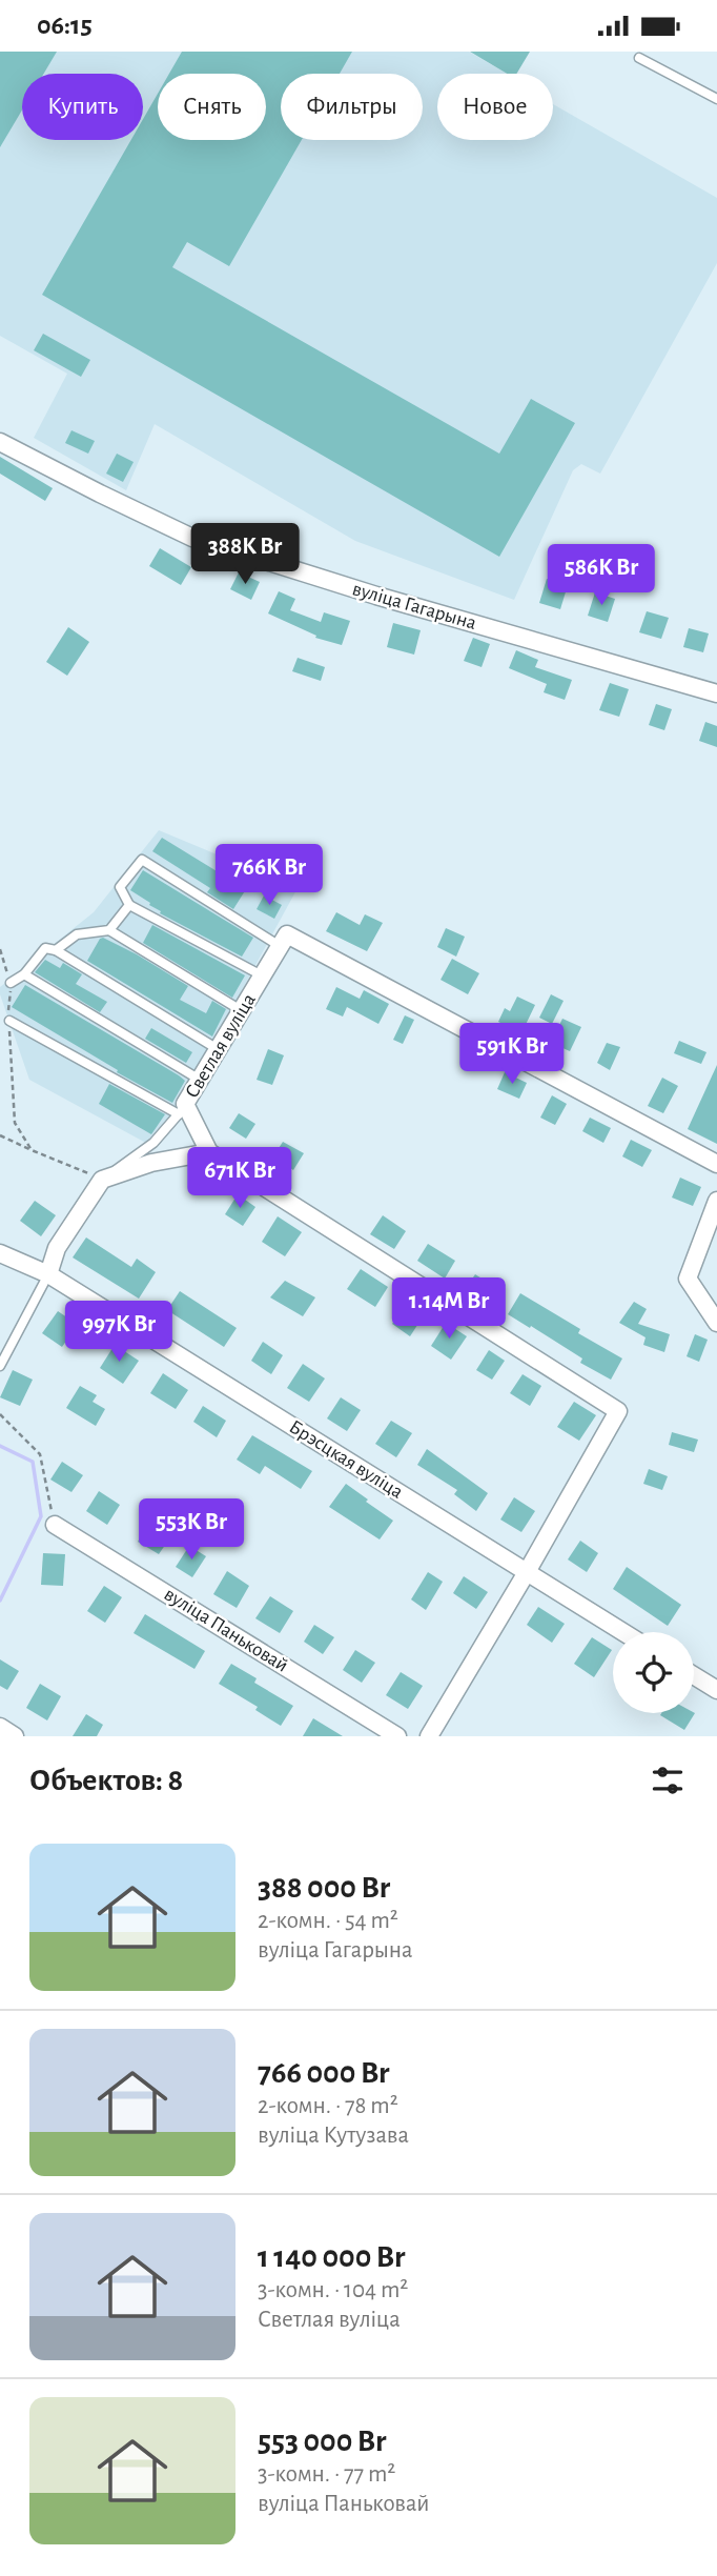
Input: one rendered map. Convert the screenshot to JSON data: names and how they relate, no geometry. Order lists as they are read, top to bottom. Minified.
{"streets":{"street":["вуліца Гагарына","Светлая вуліца","Брэсцкая вуліца","вуліца Паньковай"]},"page":{"status":"06:15","chip":["Купить","Снять","Фильтры","Новое"],"price":["388K Br","586K Br","766K Br","591K Br","671K Br","1.14M Br","997K Br","553K Br"],"heading":"Объектов: 8","list":[{"name":"388 000 Br","note":"2-комн. · 54 m² · вуліца Гагарына"},{"name":"766 000 Br","note":"2-комн. · 78 m² · вуліца Кутузава"},{"name":"1 140 000 Br","note":"3-комн. · 104 m² · Светлая вуліца"},{"name":"553 000 Br","note":"3-комн. · 77 m² · вуліца Паньковай"}]}}
